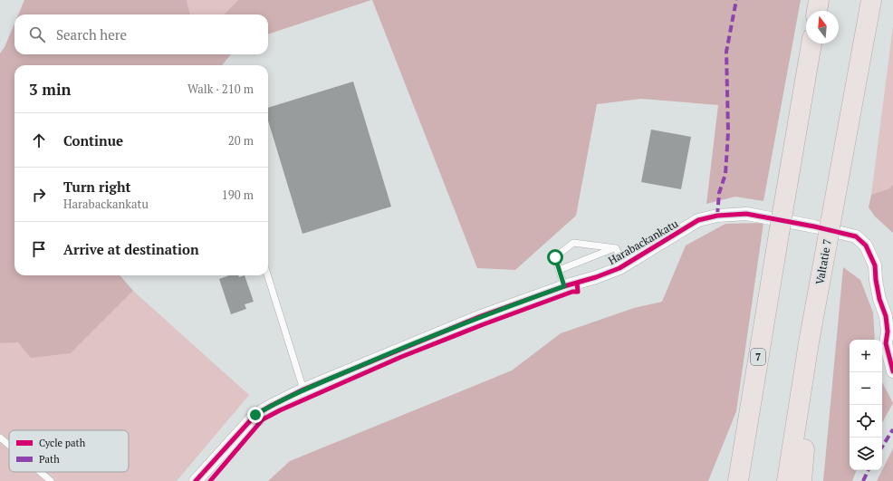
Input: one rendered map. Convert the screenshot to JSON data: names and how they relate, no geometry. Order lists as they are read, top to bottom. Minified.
{"streets":{"highway":["Valtatie 7","7"],"street":["Harabackankatu"]},"legend":["Cycle path","Path"],"north":"top","page":{"search":"Search here","heading":["3 min","Walk · 210 m"],"list":[["Continue","20 m"],["Turn right","Harabackankatu","190 m"],"Arrive at destination"],"map_buttons":["+","−"]}}
